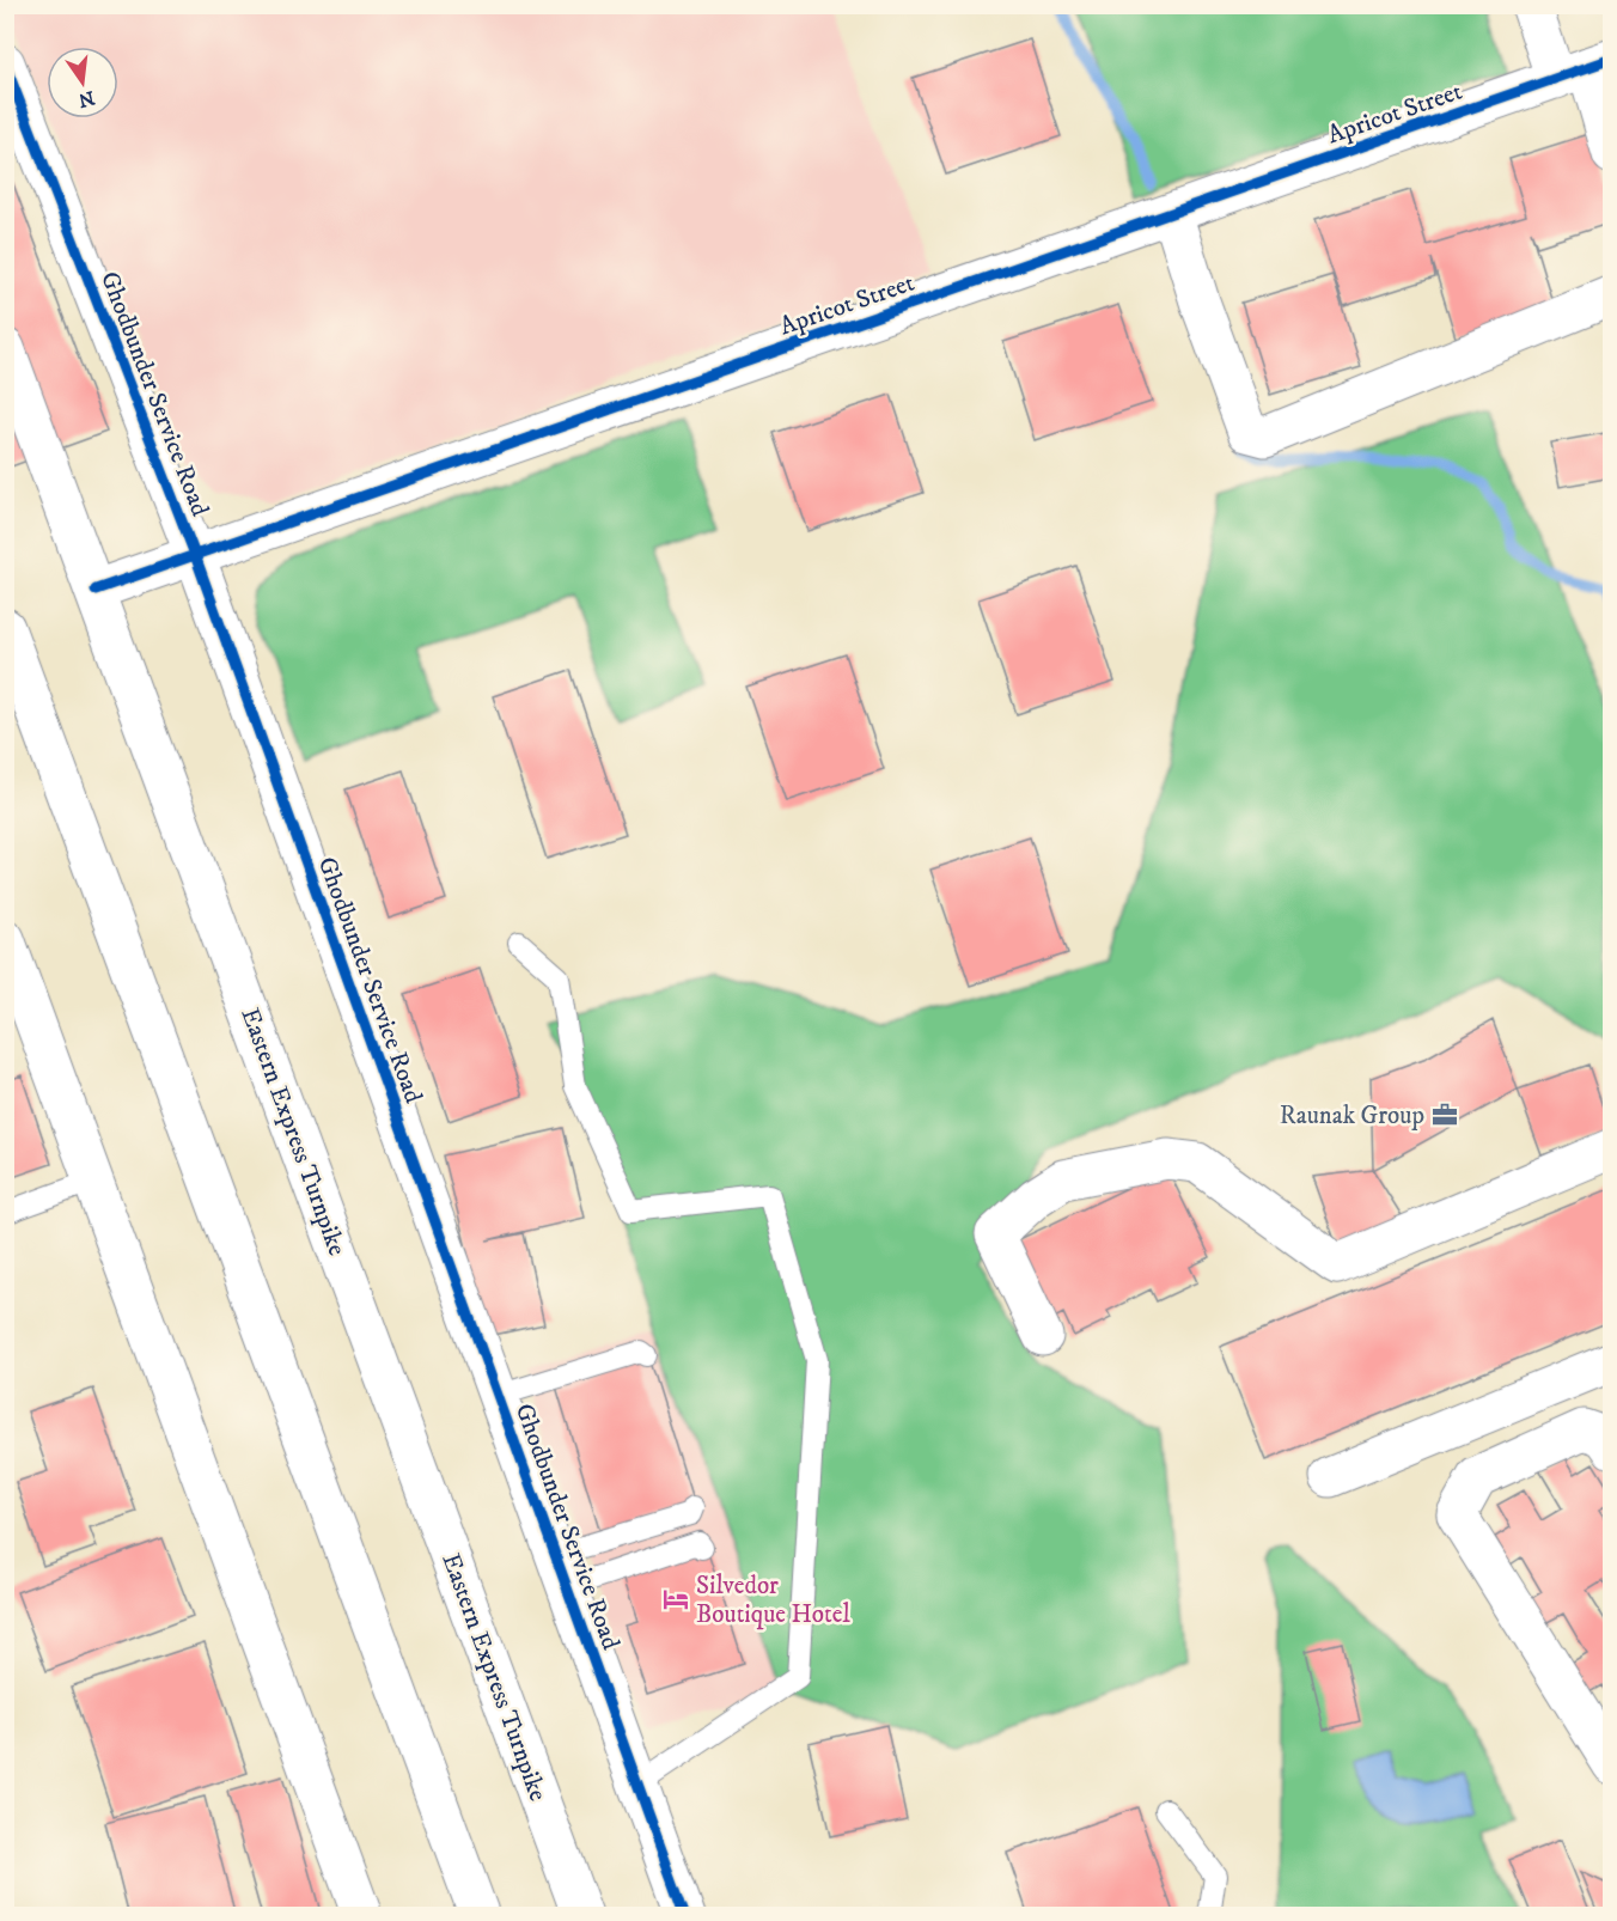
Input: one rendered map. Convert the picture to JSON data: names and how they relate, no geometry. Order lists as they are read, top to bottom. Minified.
{"streets":{"street":["Apricot Street","Ghodbunder Service Road","Eastern Express Turnpike"]},"crossings":[["Apricot Street","Ghodbunder Service Road"],["Apricot Street","Eastern Express Turnpike"]],"places":{"office":["Raunak Group"],"hotel":["Silvedor Boutique Hotel"]},"north":"bottom"}
